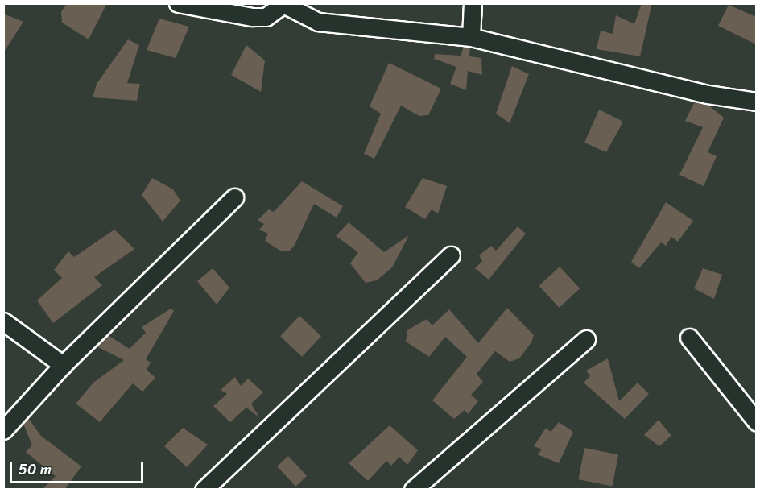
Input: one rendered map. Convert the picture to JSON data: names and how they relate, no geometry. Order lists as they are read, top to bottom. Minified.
{"scale_bar":"50 m"}
